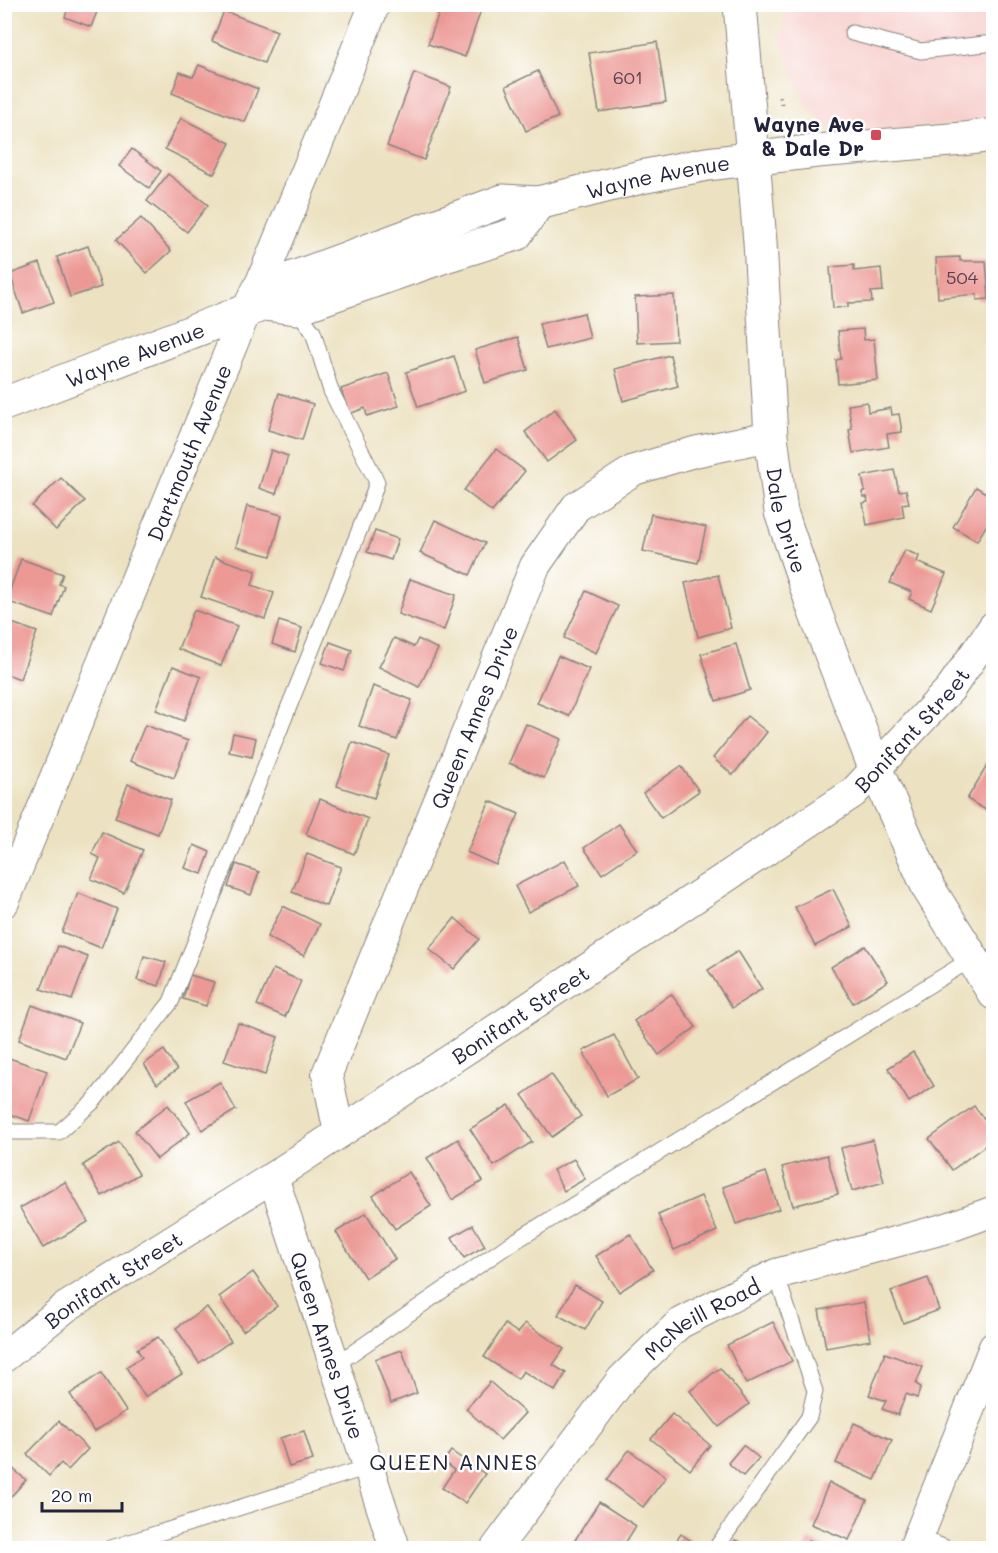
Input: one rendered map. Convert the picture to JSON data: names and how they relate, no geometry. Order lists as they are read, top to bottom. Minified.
{"streets":{"street":["Wayne Avenue","Dartmouth Avenue","Dale Drive","Queen Annes Drive","Bonifant Street","McNeill Road"]},"crossings":[["Wayne Avenue","Dartmouth Avenue"],["Wayne Avenue","Dale Drive"],["Dale Drive","Queen Annes Drive"],["Dale Drive","Bonifant Street"],["Queen Annes Drive","Bonifant Street"]],"districts":["QUEEN ANNES"],"places":{"transit":["Wayne Ave & Dale Dr"]},"house_numbers":["601","504"],"scale_bar":"20 m"}
